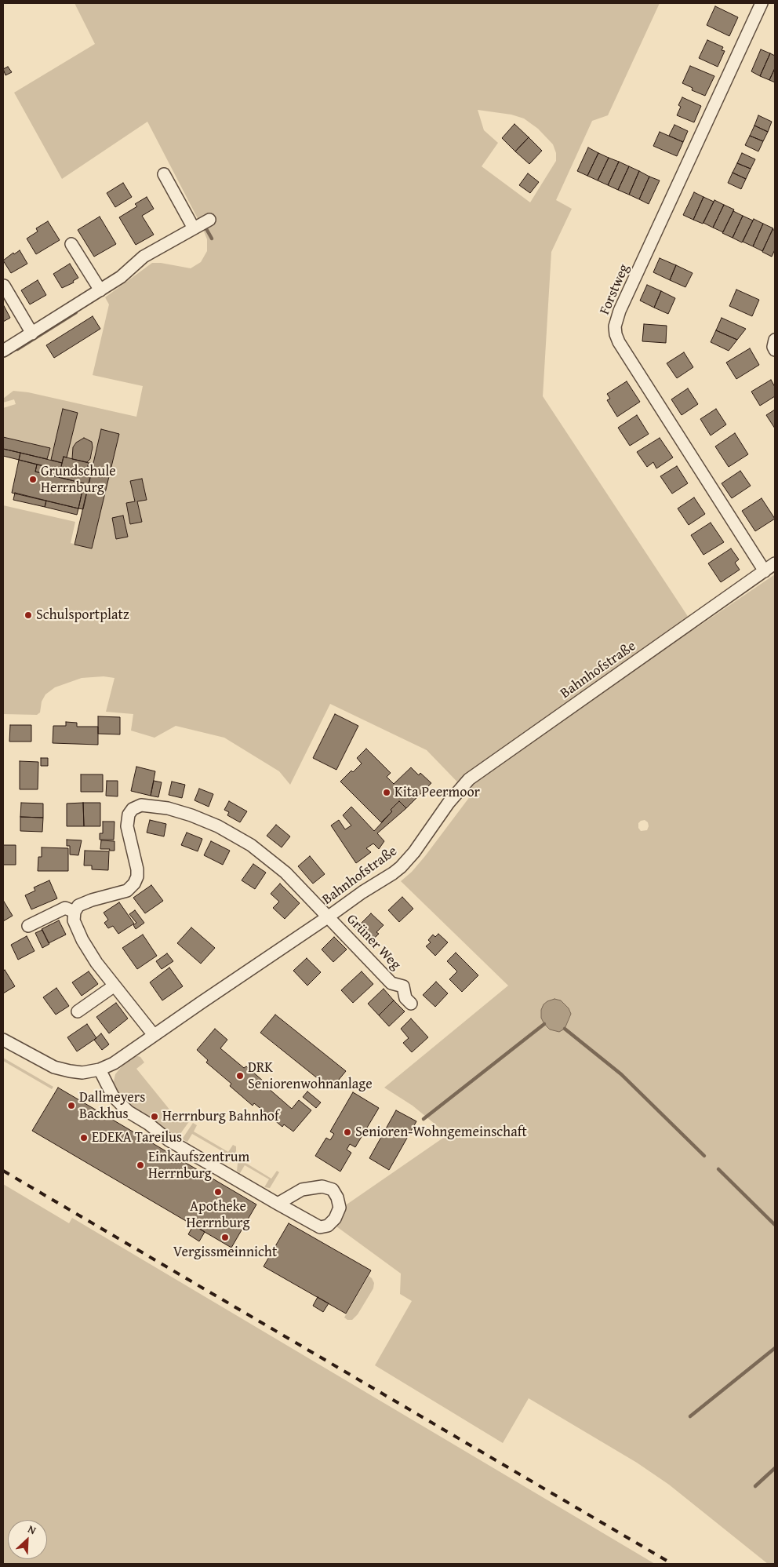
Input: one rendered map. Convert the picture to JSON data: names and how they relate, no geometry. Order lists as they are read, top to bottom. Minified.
{"streets":{"street":["Forstweg","Bahnhofstraße","Grüner Weg"]},"crossings":[["Forstweg","Bahnhofstraße"],["Bahnhofstraße","Grüner Weg"]],"places":["Grundschule Herrnburg","Schulsportplatz","Kita Peermoor","DRK Seniorenwohnanlage","Dallmeyers Backhus","Herrnburg Bahnhof","Senioren-Wohngemeinschaft","EDEKA Tareilus","Einkaufszentrum Herrnburg","Apotheke Herrnburg","Vergissmeinnicht"],"north":"top right"}
